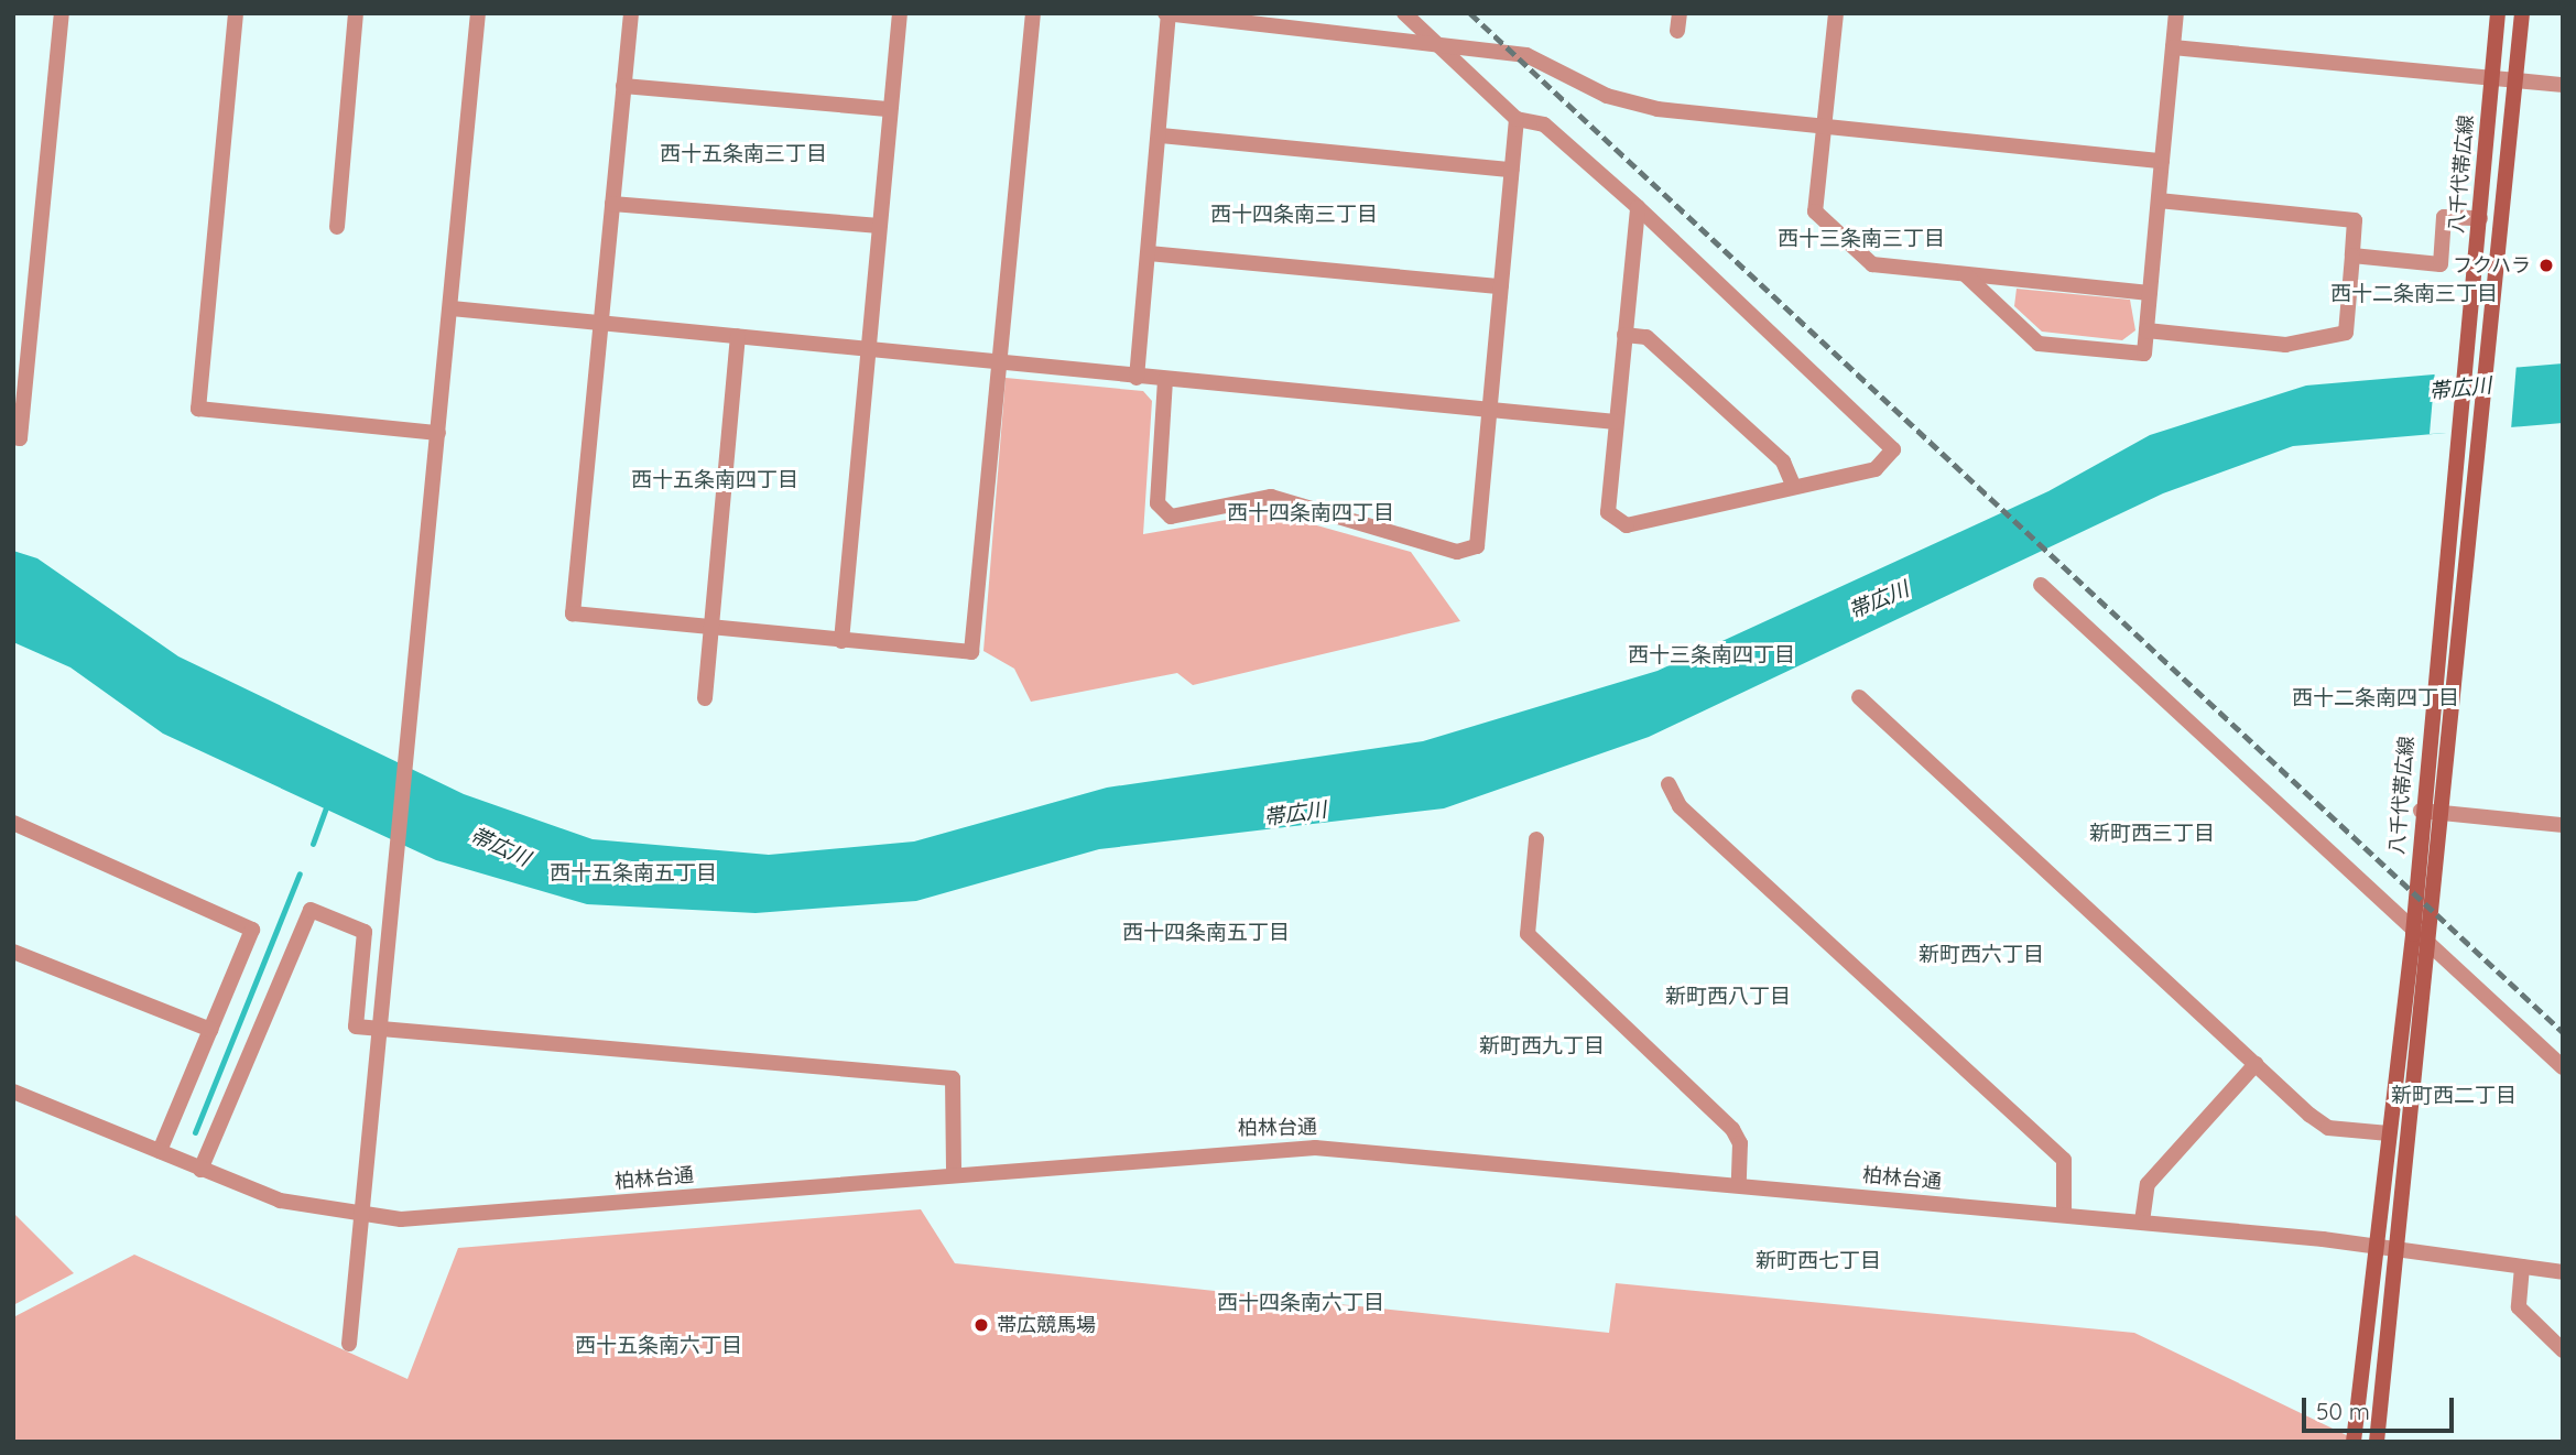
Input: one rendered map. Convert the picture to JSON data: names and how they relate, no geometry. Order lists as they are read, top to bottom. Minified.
{"streets":{"main road":["八千代帯広線"],"street":["柏林台通"]},"crossings":[["八千代帯広線","柏林台通"]],"districts":["西十五条南三丁目","西十四条南三丁目","西十三条南三丁目","西十二条南三丁目","西十五条南四丁目","西十四条南四丁目","西十三条南四丁目","西十二条南四丁目","新町西三丁目","西十五条南五丁目","西十四条南五丁目","新町西六丁目","新町西八丁目","新町西九丁目","新町西二丁目","新町西七丁目","西十四条南六丁目","西十五条南六丁目"],"water":["帯広川"],"places":["フクハラ","帯広競馬場"],"scale_bar":"50 m"}
